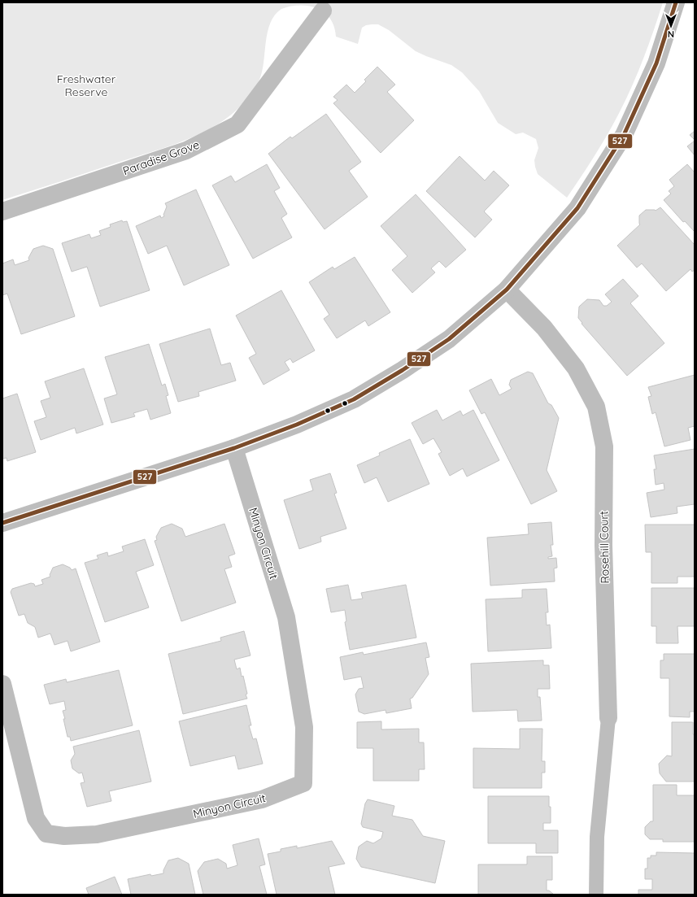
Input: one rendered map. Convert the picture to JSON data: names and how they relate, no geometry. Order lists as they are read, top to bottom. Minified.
{"streets":{"street":["Paradise Grove","Minyon Circuit","Rosehill Court"]},"parks":["Freshwater Reserve"],"lines":["transit line 527"],"north":"bottom"}
